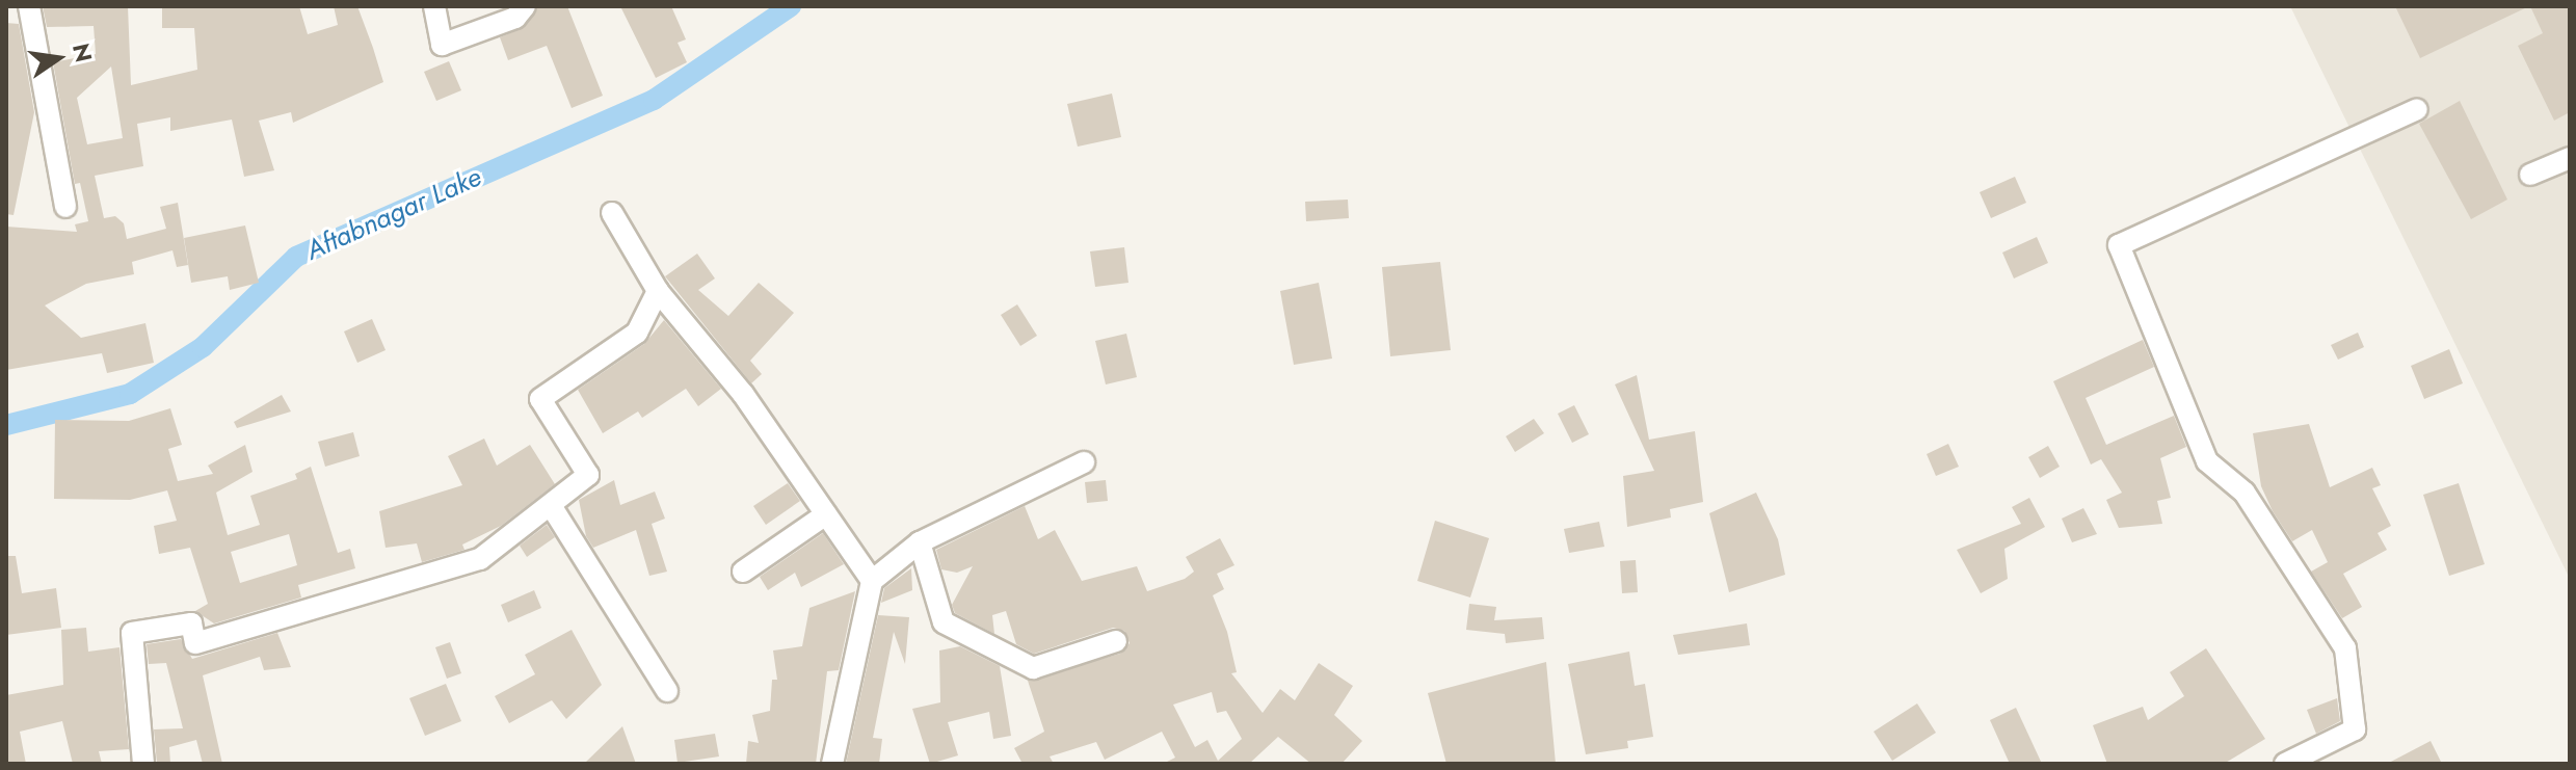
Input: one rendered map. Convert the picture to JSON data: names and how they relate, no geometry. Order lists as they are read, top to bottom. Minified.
{"water":["Aftabnagar Lake"],"north":"right"}
